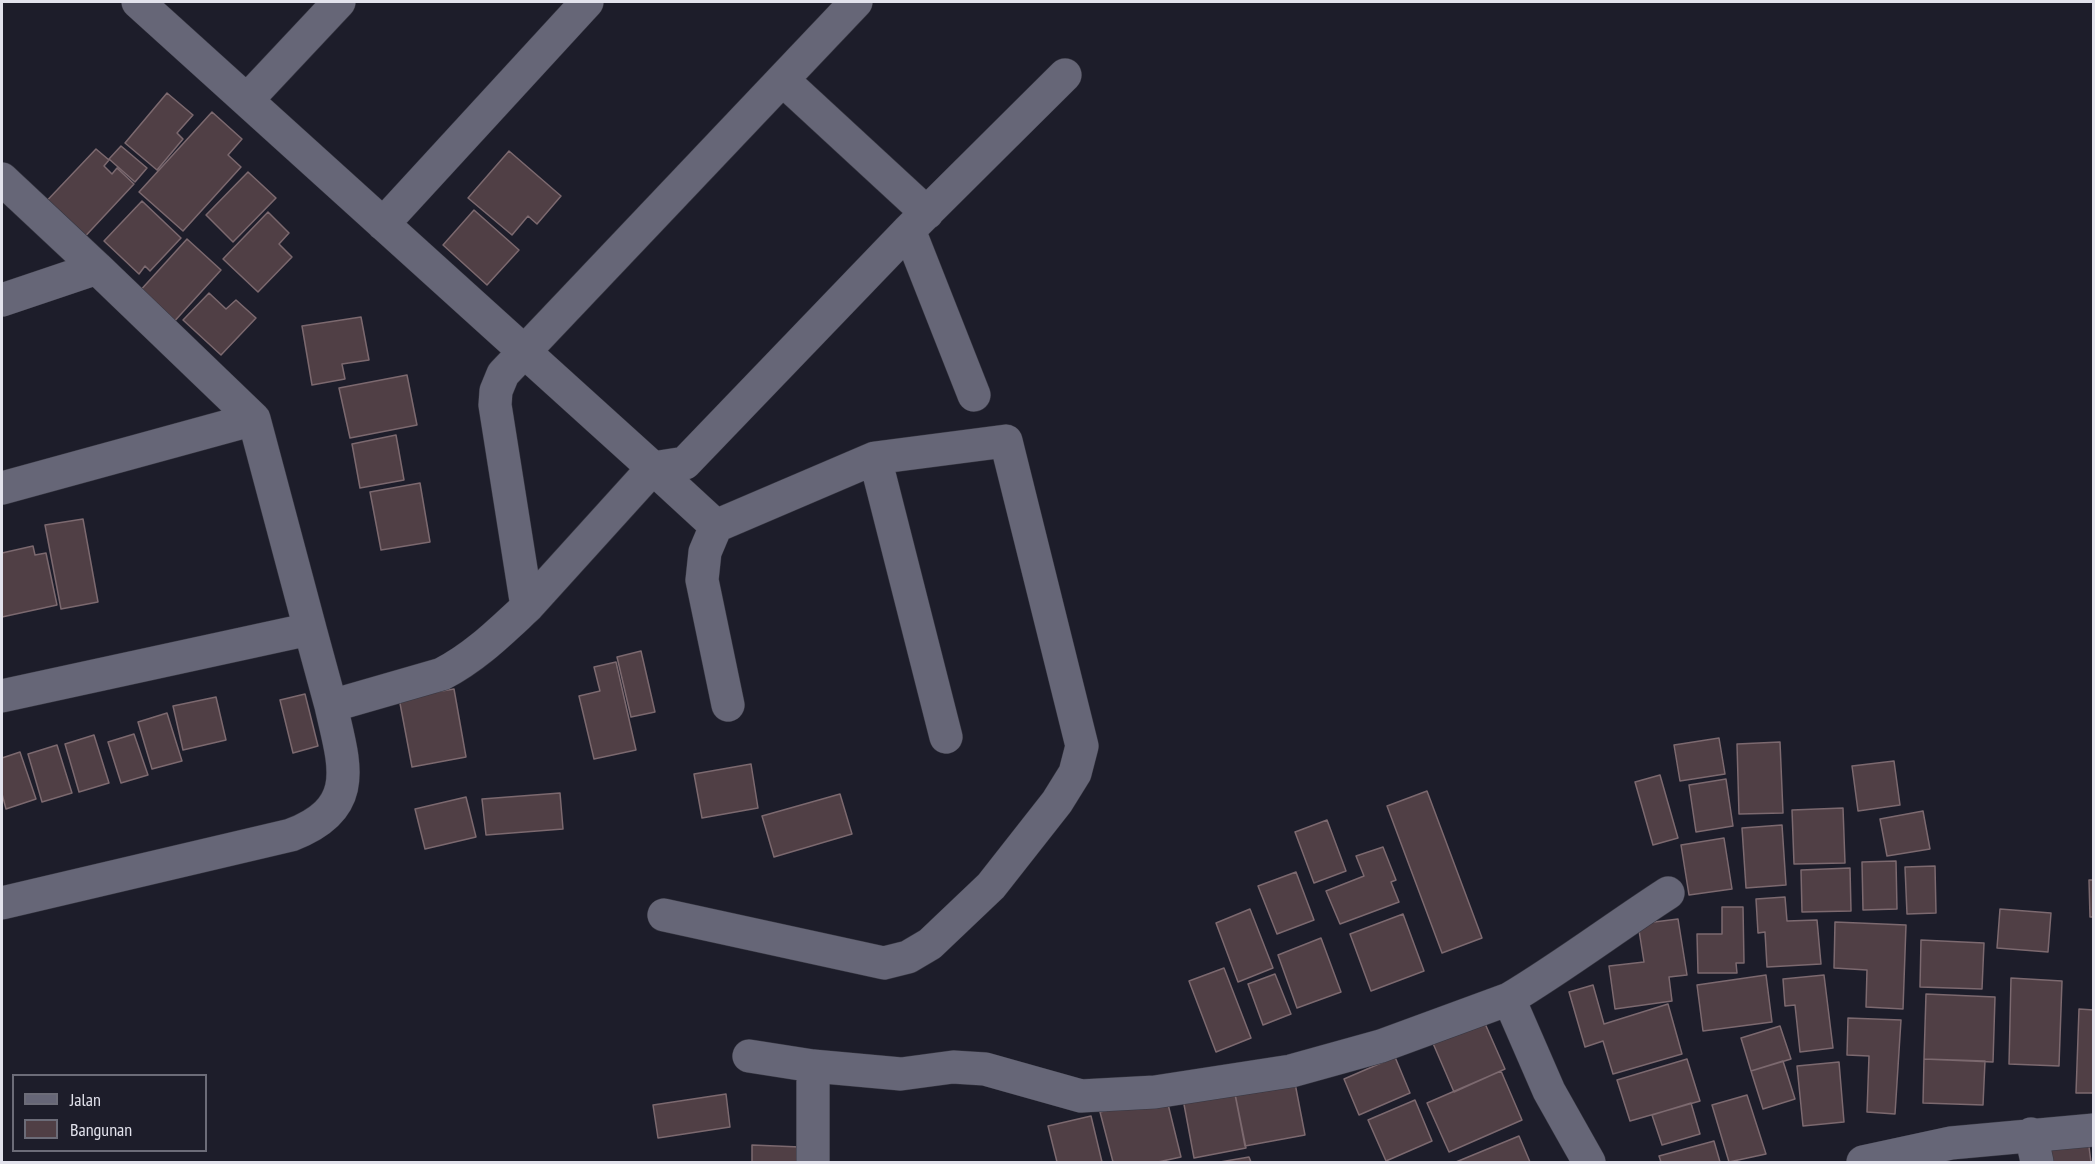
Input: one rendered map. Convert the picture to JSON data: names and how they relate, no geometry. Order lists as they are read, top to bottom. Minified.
{"legend":["Jalan","Bangunan"]}
